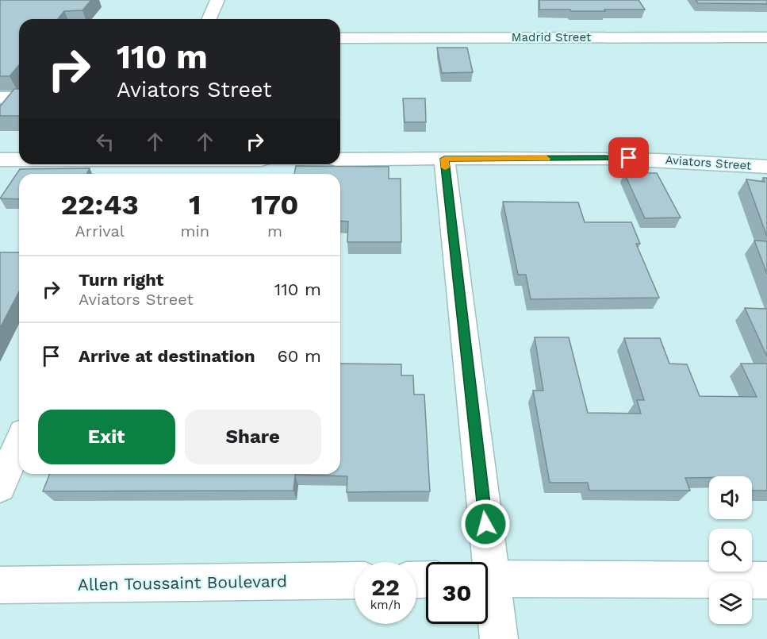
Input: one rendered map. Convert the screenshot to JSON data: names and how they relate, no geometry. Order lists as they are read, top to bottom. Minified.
{"streets":{"street":["Madrid Street","Aviators Street","Allen Toussaint Boulevard"]},"page":{"turn":["110 m","Aviators Street"],"eta":["22:43","Arrival","1","min","170","m"],"list":[{"name":"Turn right","note":"Aviators Street","value":"110 m"},{"name":"Arrive at destination","value":"60 m"}],"buttons":["Exit","Share"],"speed":"22 km/h","limit":"30"}}
